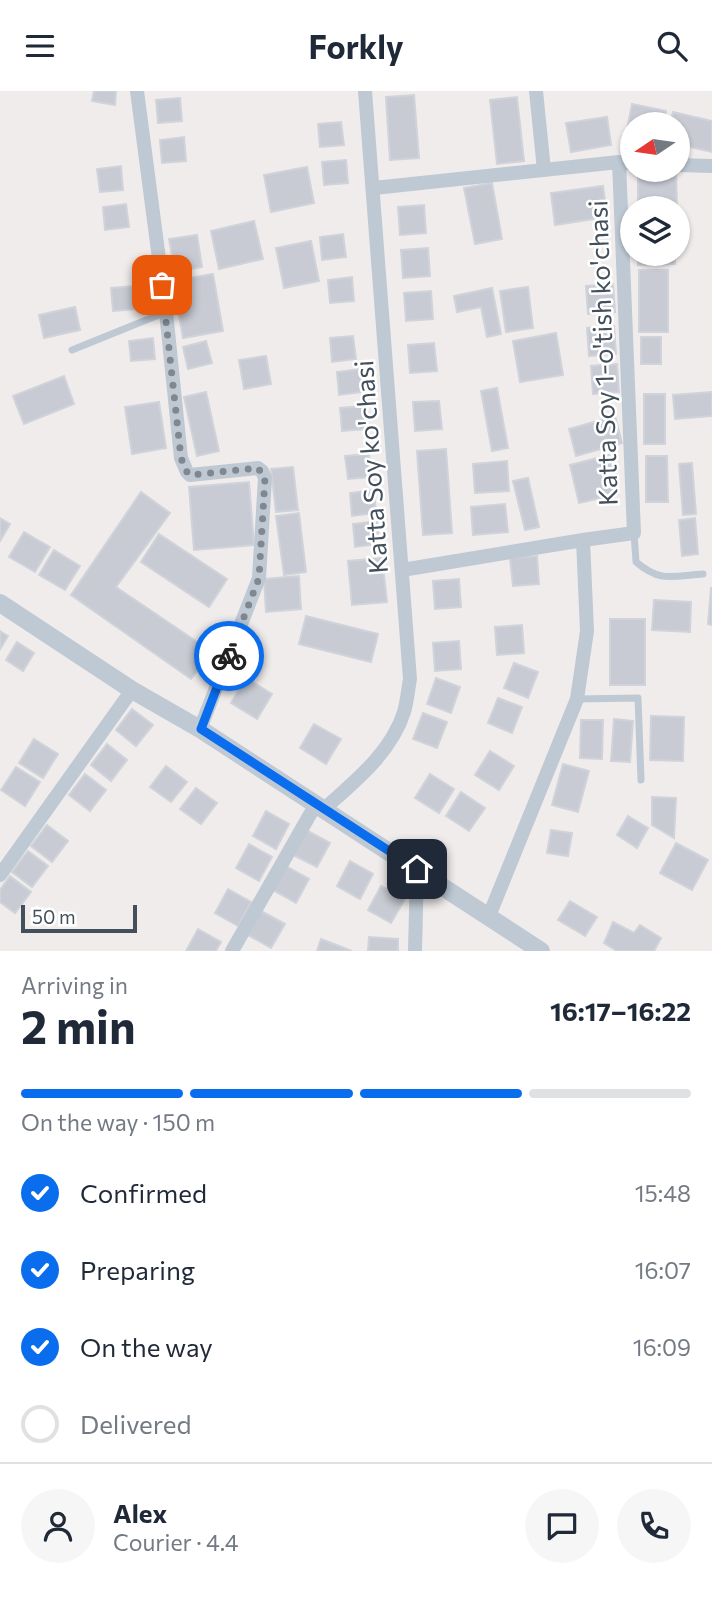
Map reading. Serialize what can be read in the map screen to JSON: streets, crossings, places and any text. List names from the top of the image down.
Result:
{
  "streets": {
    "street": ["Katta Soy 1-o'tish ko'chasi", "Katta Soy ko'chasi"]
  },
  "crossings": [
    ["Katta Soy 1-o'tish ko'chasi", "Katta Soy ko'chasi"]
  ],
  "scale_bar": "50 m",
  "north": "left",
  "page": {
    "header": "Forkly",
    "scale": "50 m",
    "heading": ["2 min", "Arriving in", "16:17–16:22"],
    "panel": ["Alex", "Courier · 4.4"],
    "bar": "On the way · 150 m",
    "list": [
      ["Confirmed", "15:48"],
      ["Preparing", "16:07"],
      ["On the way", "16:09"],
      "Delivered"
    ]
  }
}
